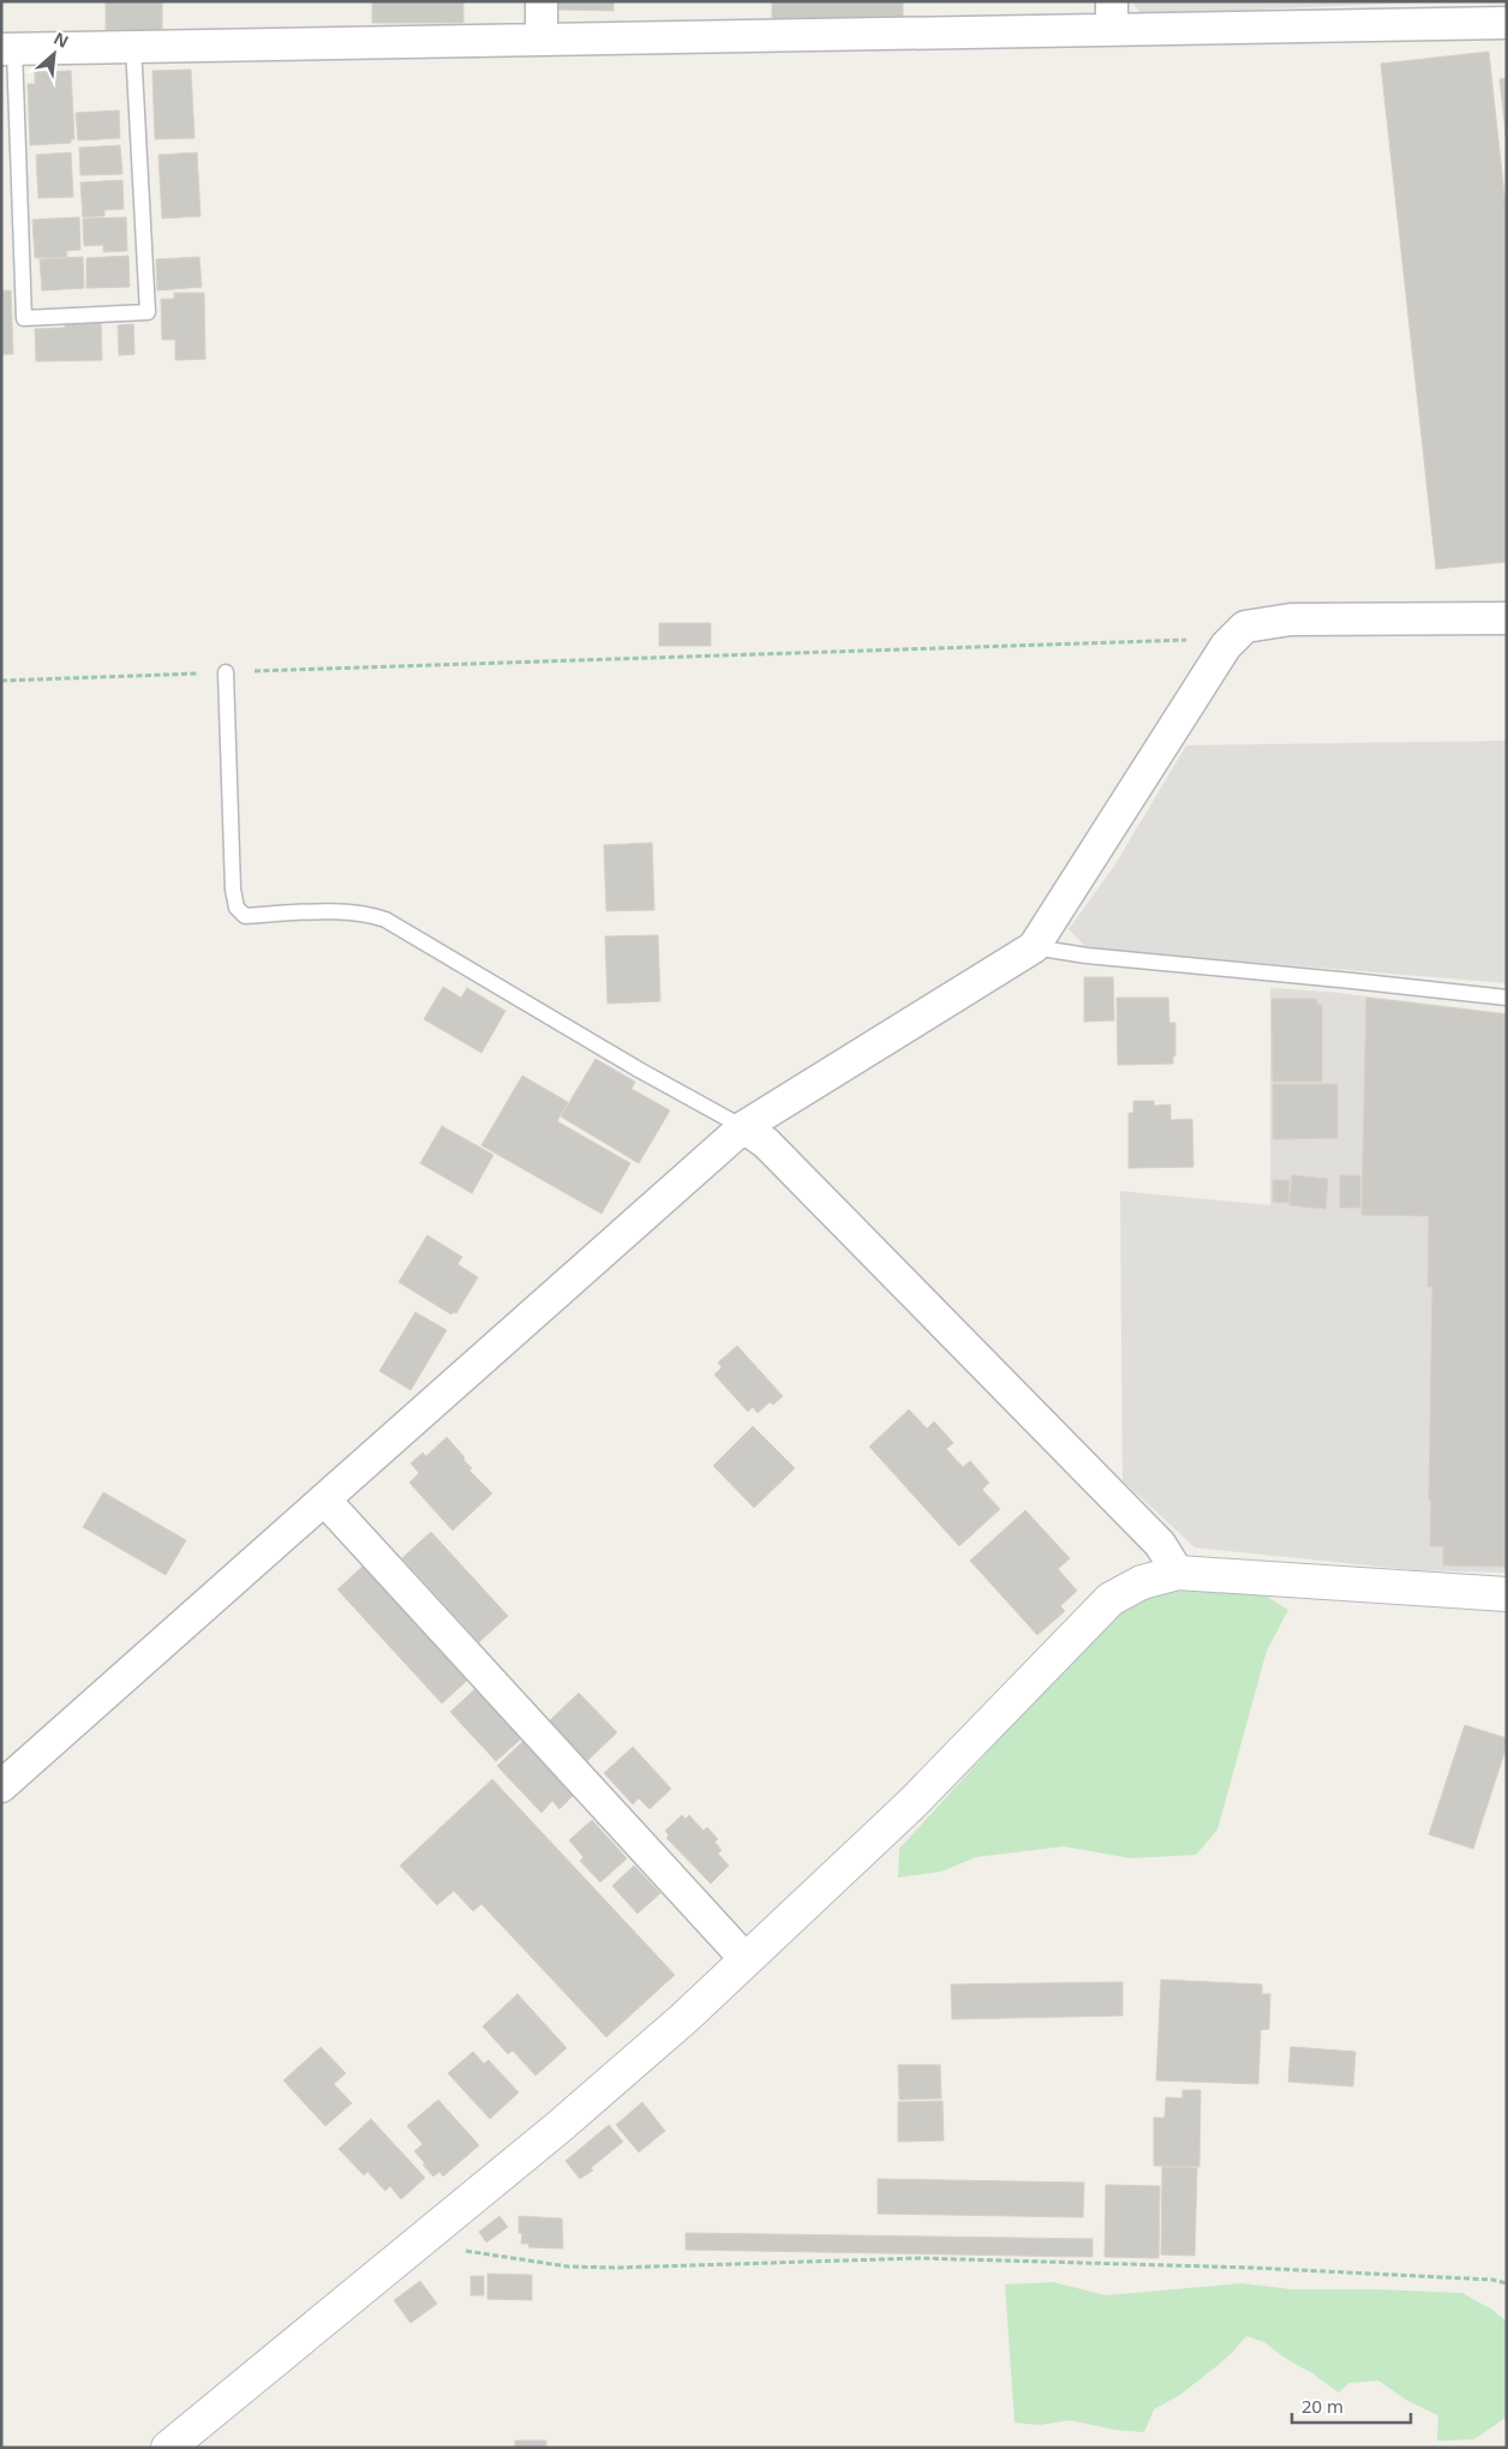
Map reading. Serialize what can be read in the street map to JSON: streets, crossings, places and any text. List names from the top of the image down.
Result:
{
  "scale_bar": "20 m",
  "north": "top right"
}
